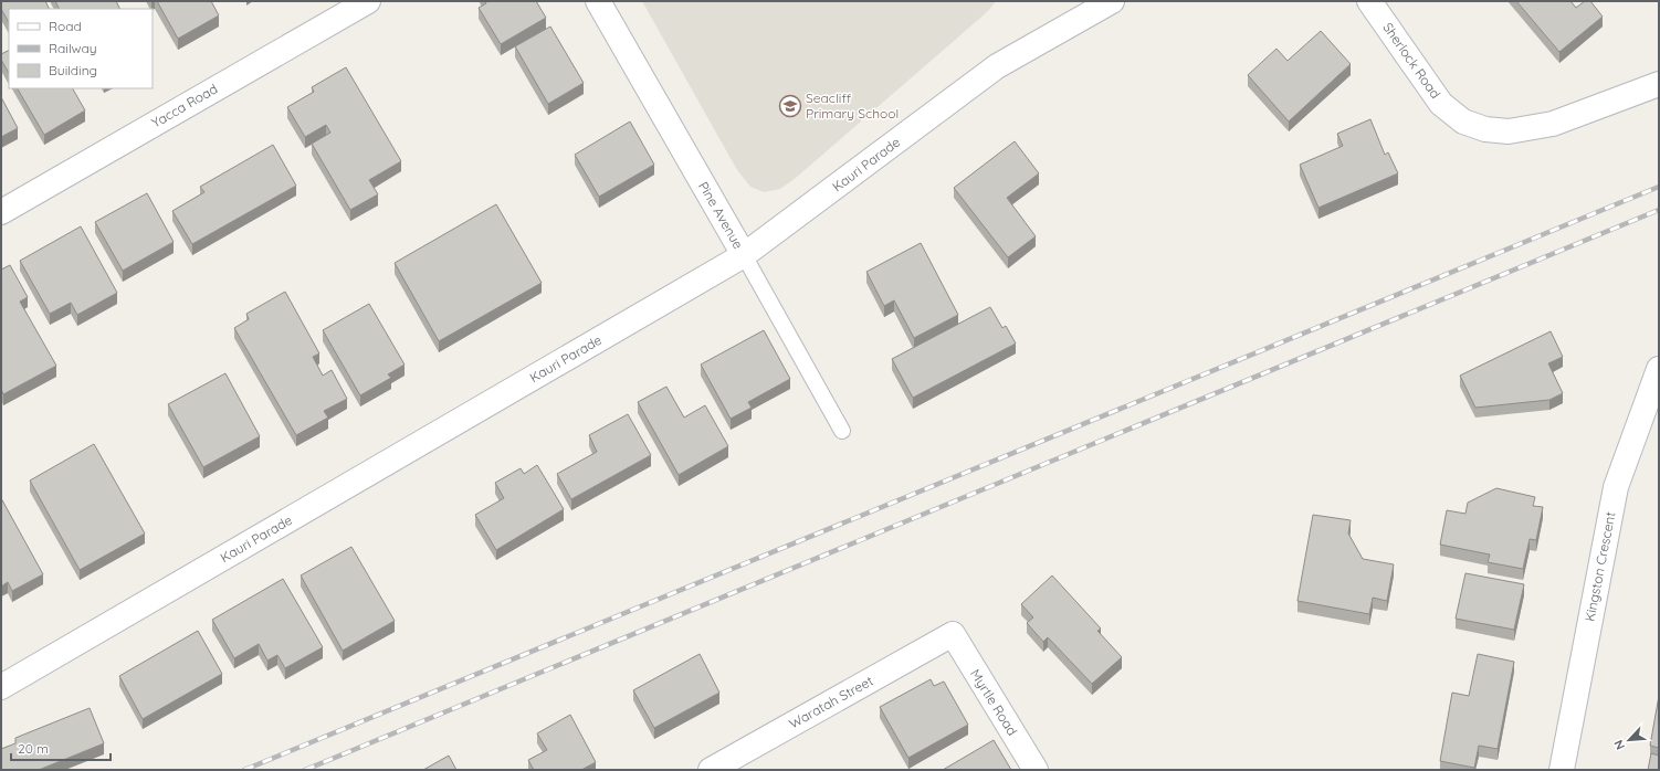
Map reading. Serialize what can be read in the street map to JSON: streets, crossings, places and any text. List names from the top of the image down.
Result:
{
  "streets": {
    "street": [
      "Sherlock Road",
      "Yacca Road",
      "Kauri Parade",
      "Pine Avenue",
      "Kingston Crescent",
      "Waratah Street",
      "Myrtle Road"
    ]
  },
  "crossings": [
    ["Kauri Parade", "Pine Avenue"],
    ["Waratah Street", "Myrtle Road"]
  ],
  "places": {
    "school or university": ["Seacliff Primary School"]
  },
  "legend": ["Road", "Railway", "Building"],
  "scale_bar": "20 m",
  "north": "bottom left"
}
